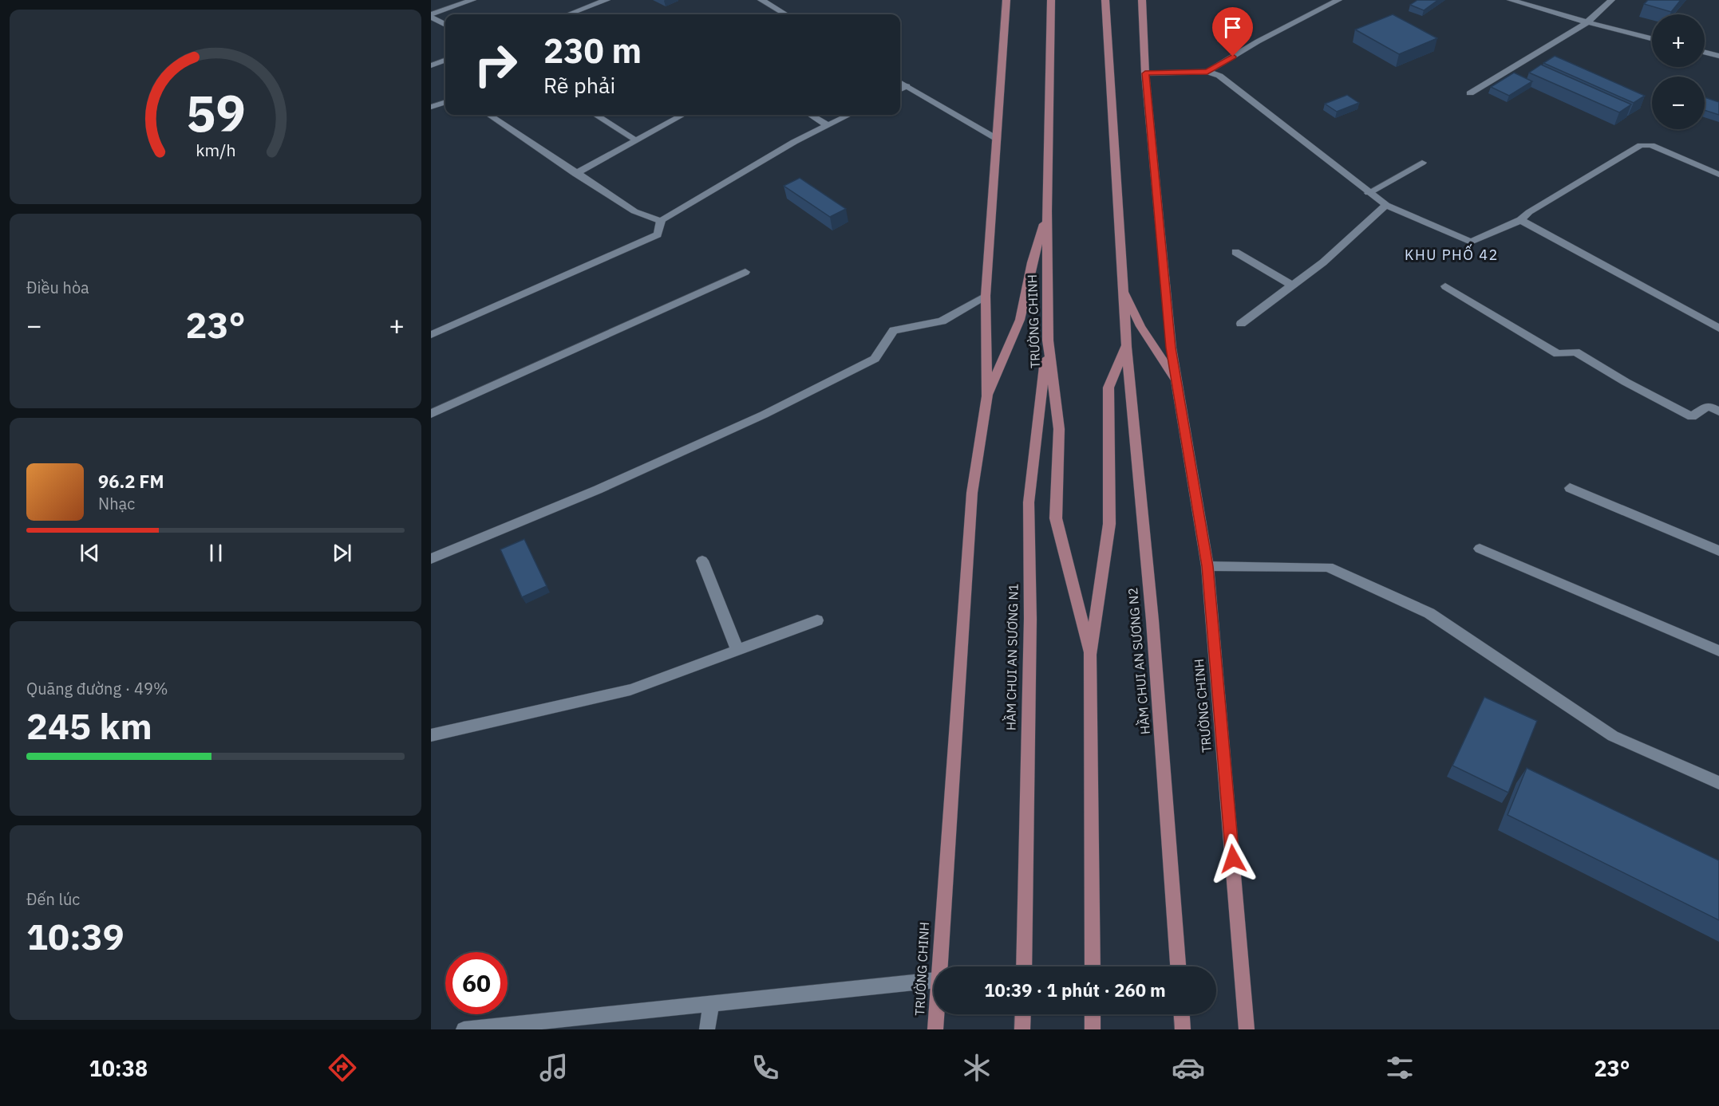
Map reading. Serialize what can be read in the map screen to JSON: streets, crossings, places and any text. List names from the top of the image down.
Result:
{
  "streets": {
    "main road": ["TRƯỜNG CHINH", "HẦM CHUI AN SƯƠNG N1", "HẦM CHUI AN SƯƠNG N2"]
  },
  "crossings": [
    ["TRƯỜNG CHINH", "HẦM CHUI AN SƯƠNG N1"],
    ["TRƯỜNG CHINH", "HẦM CHUI AN SƯƠNG N2"]
  ],
  "districts": ["KHU PHỐ 42"],
  "page": {
    "map_buttons": ["+", "−"],
    "turn": ["230 m", "Rẽ phải"],
    "tile": [
      "Điều hòa",
      ["Quãng đường · 49%", "245 km"],
      ["Đến lúc", "10:39"]
    ],
    "heat": ["−", "23°", "+"],
    "song": ["96.2 FM", "Nhạc"],
    "limit": "60",
    "trip": "10:39 · 1 phút · 260 m",
    "tabs": ["10:38", "23°"],
    "gauge": ["59", "km/h"]
  }
}
